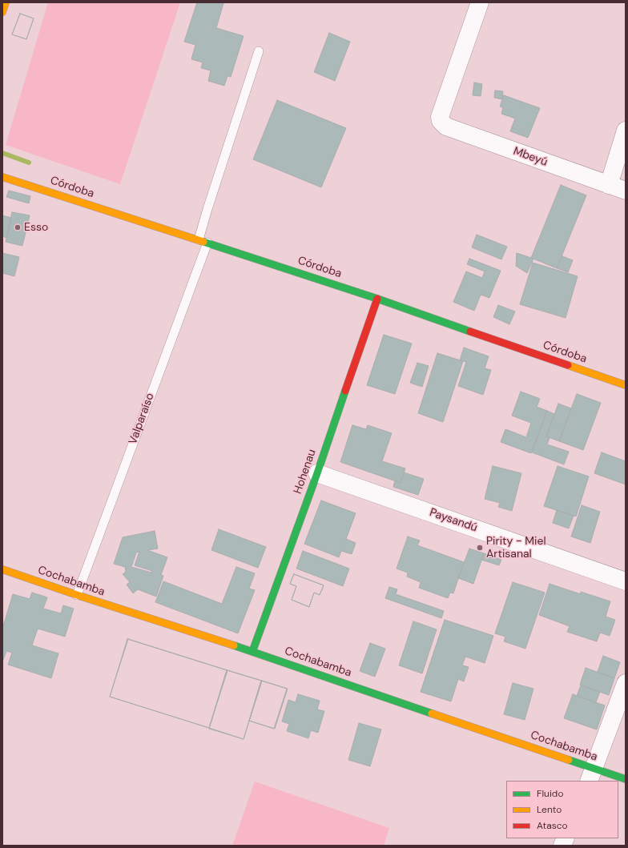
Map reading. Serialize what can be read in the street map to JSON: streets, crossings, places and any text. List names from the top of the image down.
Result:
{
  "streets": {
    "street": [
      "Mbeyú",
      "Córdoba",
      "Hohenau",
      "Paysandú",
      "Cochabamba"
    ],
    "lane": ["Valparaíso"]
  },
  "crossings": [
    ["Córdoba", "Valparaíso"],
    ["Córdoba", "Hohenau"],
    ["Valparaíso", "Cochabamba"],
    ["Hohenau", "Paysandú"],
    ["Hohenau", "Cochabamba"]
  ],
  "places": ["Esso", "Pirity - Miel Artisanal"],
  "legend": ["Fluido", "Lento", "Atasco"]
}
